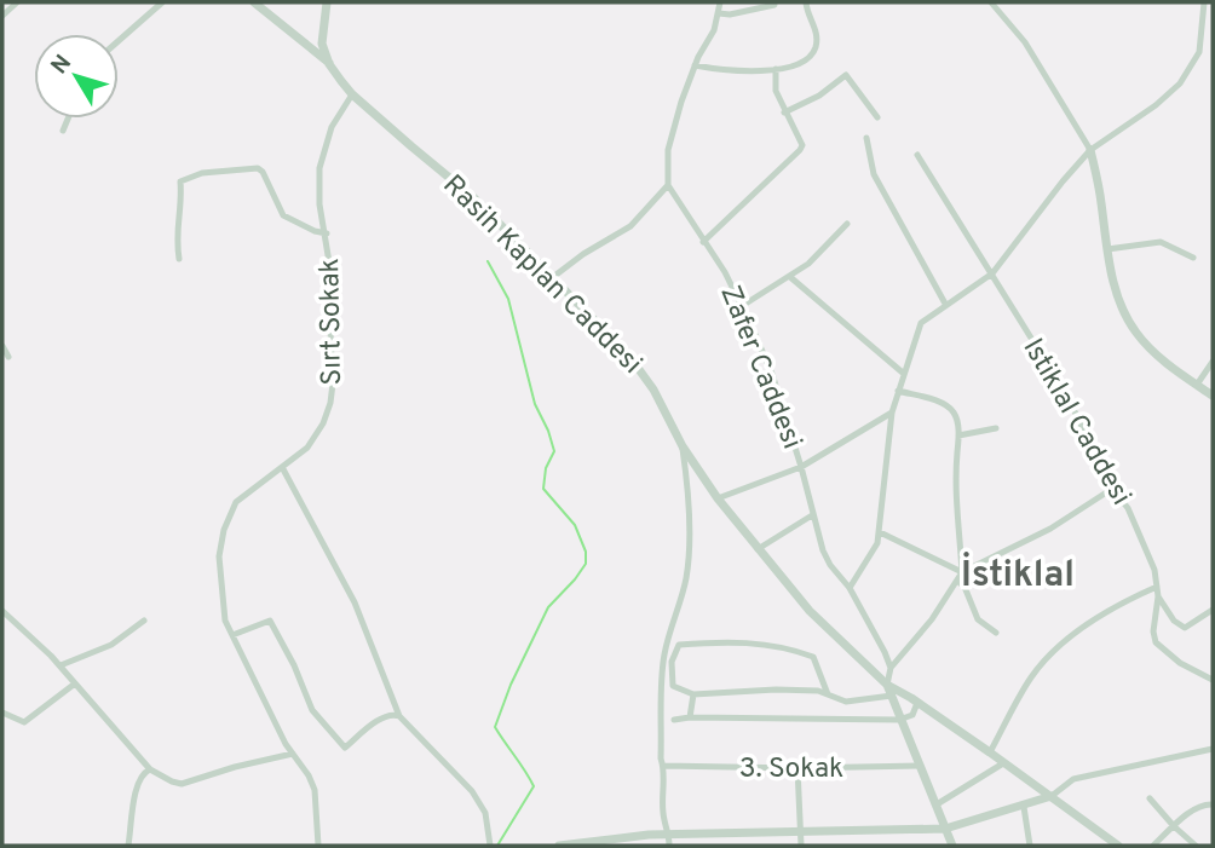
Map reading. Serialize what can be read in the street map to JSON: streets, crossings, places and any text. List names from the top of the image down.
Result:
{
  "streets": {
    "street": [
      "Rasih Kaplan Caddesi",
      "Sırt Sokak",
      "Zafer Caddesi",
      "Istiklal Caddesi",
      "3. Sokak"
    ]
  },
  "crossings": [
    ["Rasih Kaplan Caddesi", "Sırt Sokak"]
  ],
  "districts": ["İstiklal"],
  "north": "top left"
}
